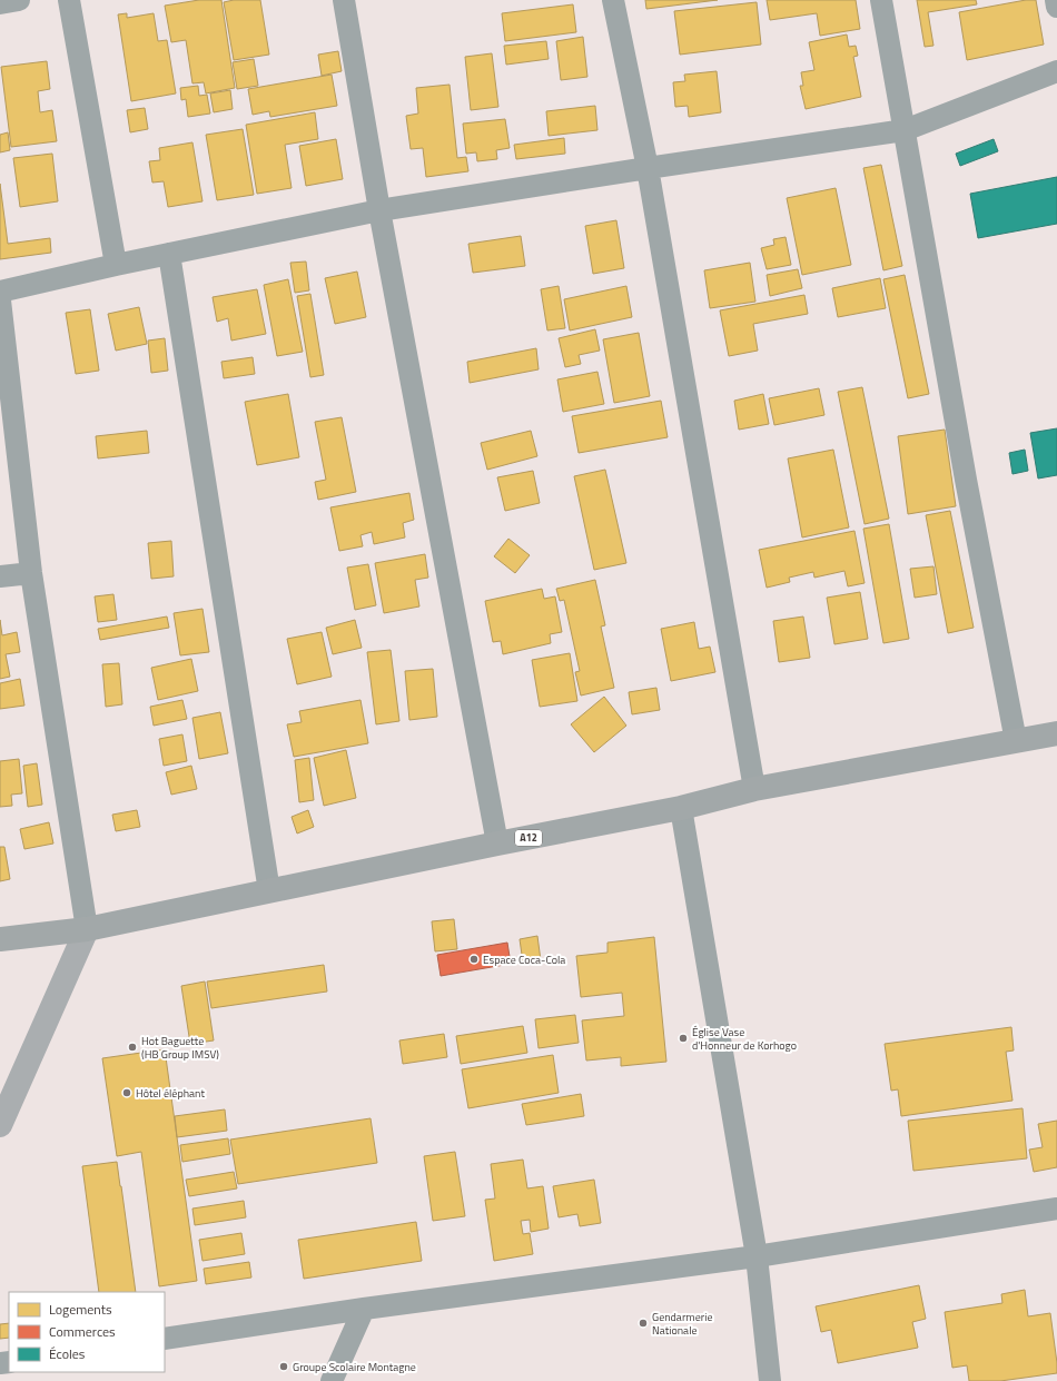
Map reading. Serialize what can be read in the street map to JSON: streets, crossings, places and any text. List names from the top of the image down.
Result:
{
  "streets": {
    "main road": ["A12"]
  },
  "places": [
    "Espace Coca-Cola",
    "Église Vase d'Honneur de Korhogo",
    "Hot Baguette (HB Group IMSV)",
    "Hôtel éléphant",
    "Gendarmerie Nationale",
    "Groupe Scolaire Montagne"
  ],
  "legend": ["Logements", "Commerces", "Écoles"]
}
